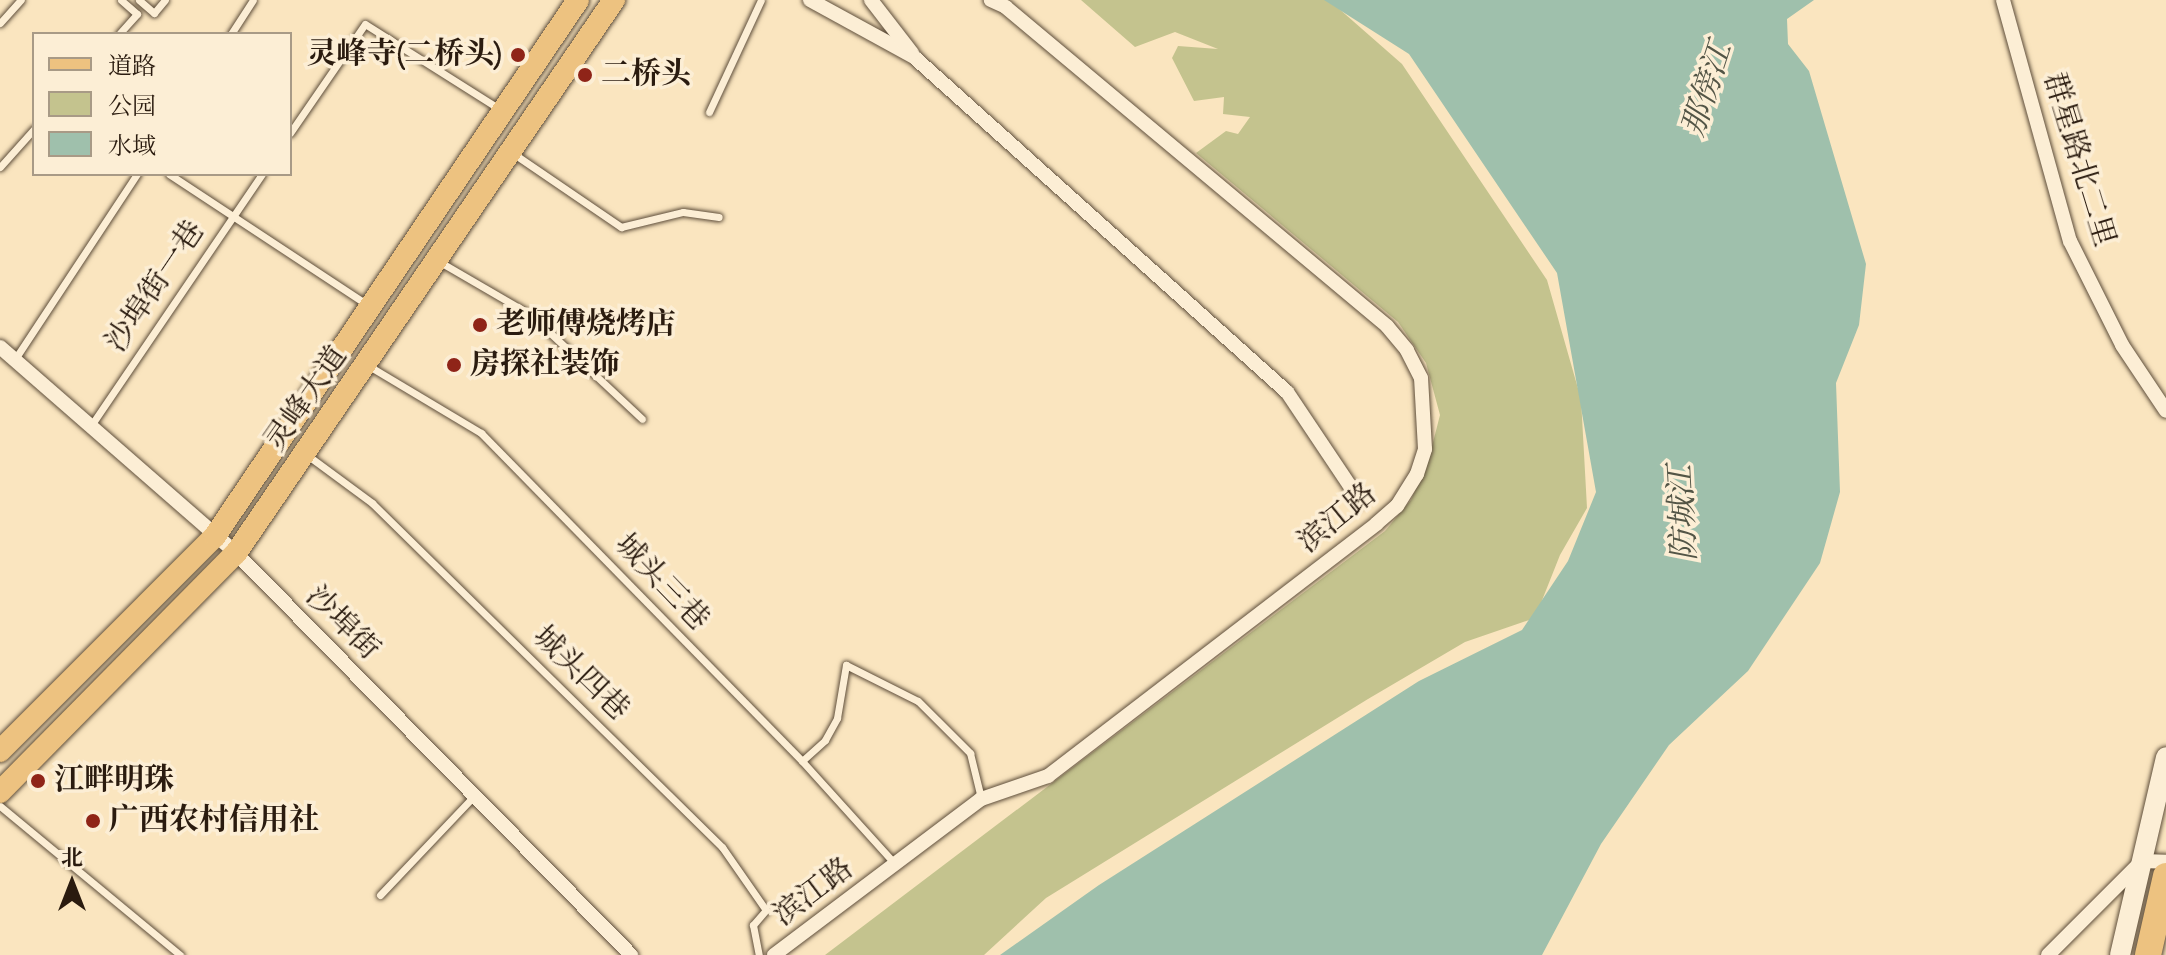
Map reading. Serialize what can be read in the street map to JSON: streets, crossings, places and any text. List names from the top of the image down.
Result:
{
  "streets": {
    "main road": ["灵峰大道"],
    "street": ["群星路北二里", "滨江路", "沙埠街"],
    "lane": ["沙埠街一巷", "城头三巷", "城头四巷"]
  },
  "crossings": [
    ["沙埠街一巷", "沙埠街"],
    ["灵峰大道", "城头三巷"],
    ["灵峰大道", "沙埠街"],
    ["灵峰大道", "城头四巷"],
    ["滨江路", "城头三巷"]
  ],
  "water": ["那傍江", "防城江"],
  "places": [
    "灵峰寺(二桥头)",
    "二桥头",
    "老师傅烧烤店",
    "房探社装饰",
    "江畔明珠",
    "广西农村信用社"
  ],
  "legend": ["道路", "公园", "水域"],
  "north": "top"
}
